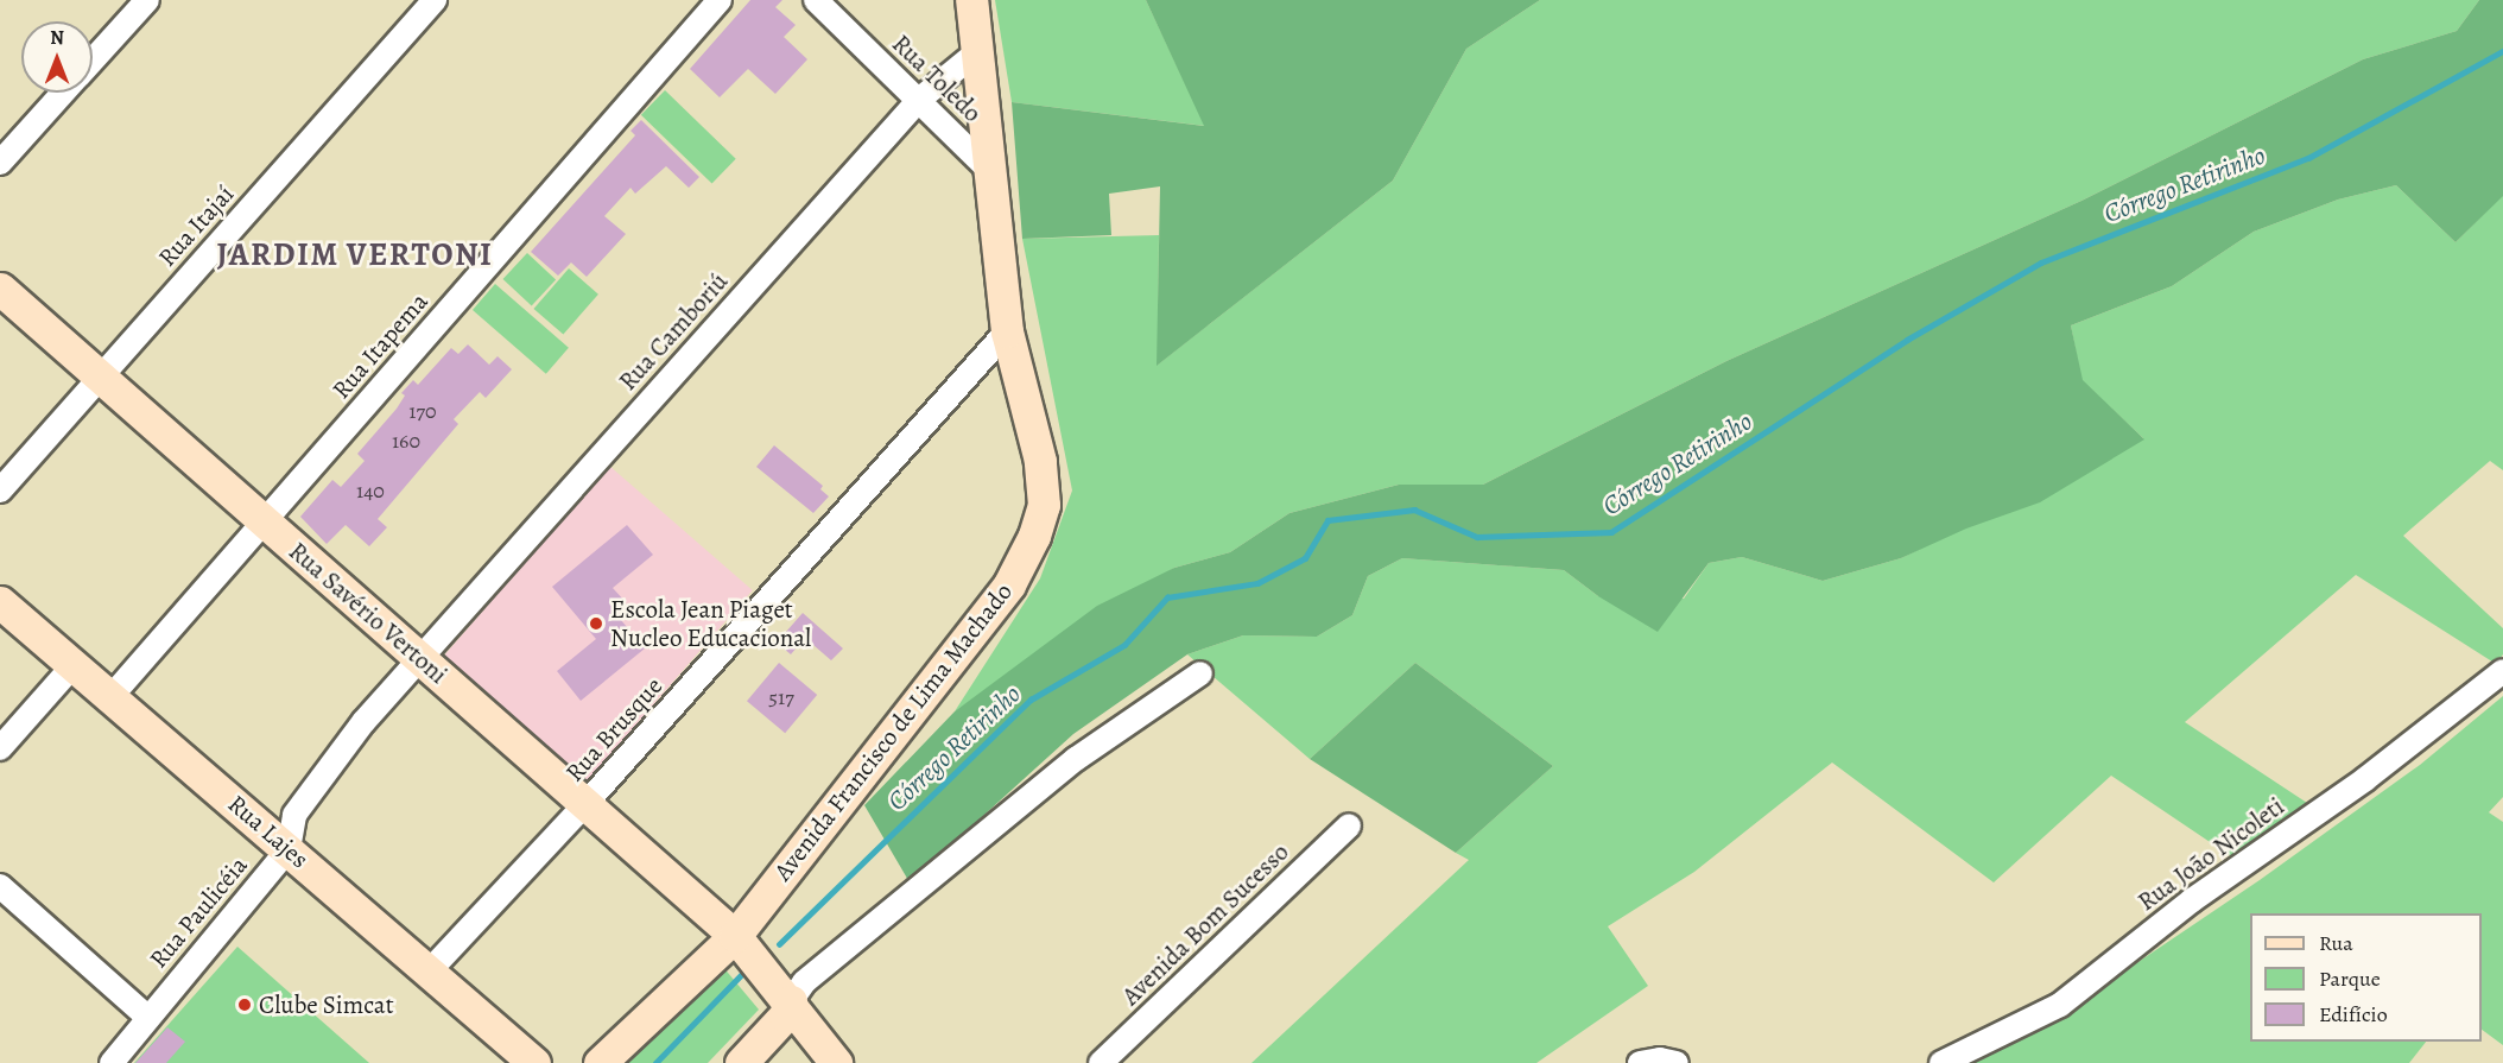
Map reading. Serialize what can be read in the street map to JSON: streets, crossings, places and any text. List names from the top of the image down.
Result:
{
  "streets": {
    "street": [
      "Rua Toledo",
      "Rua Itajaí",
      "Rua Camboriú",
      "Rua Itapema",
      "Rua Savério Vertoni",
      "Rua Brusque",
      "Avenida Francisco de Lima Machado",
      "Rua Lajes",
      "Rua João Nicoleti",
      "Rua Paulicéia",
      "Avenida Bom Sucesso"
    ]
  },
  "crossings": [
    ["Rua Toledo", "Rua Camboriú"],
    ["Rua Toledo", "Avenida Francisco de Lima Machado"],
    ["Rua Itajaí", "Rua Savério Vertoni"],
    ["Rua Camboriú", "Rua Savério Vertoni"],
    ["Rua Camboriú", "Avenida Francisco de Lima Machado"],
    ["Rua Camboriú", "Rua Paulicéia"],
    ["Rua Itapema", "Rua Savério Vertoni"],
    ["Rua Itapema", "Rua Lajes"],
    ["Rua Savério Vertoni", "Rua Brusque"],
    ["Rua Savério Vertoni", "Avenida Francisco de Lima Machado"],
    ["Rua Savério Vertoni", "Rua Paulicéia"],
    ["Rua Brusque", "Avenida Francisco de Lima Machado"],
    ["Rua Brusque", "Rua Lajes"],
    ["Rua Lajes", "Rua Paulicéia"]
  ],
  "districts": ["JARDIM VERTONI"],
  "water": ["Córrego Retirinho"],
  "places": ["Escola Jean Piaget Nucleo Educacional", "Clube Simcat"],
  "house_numbers": [
    "170",
    "160",
    "140",
    "517"
  ],
  "legend": ["Rua", "Parque", "Edifício"],
  "north": "top"
}
